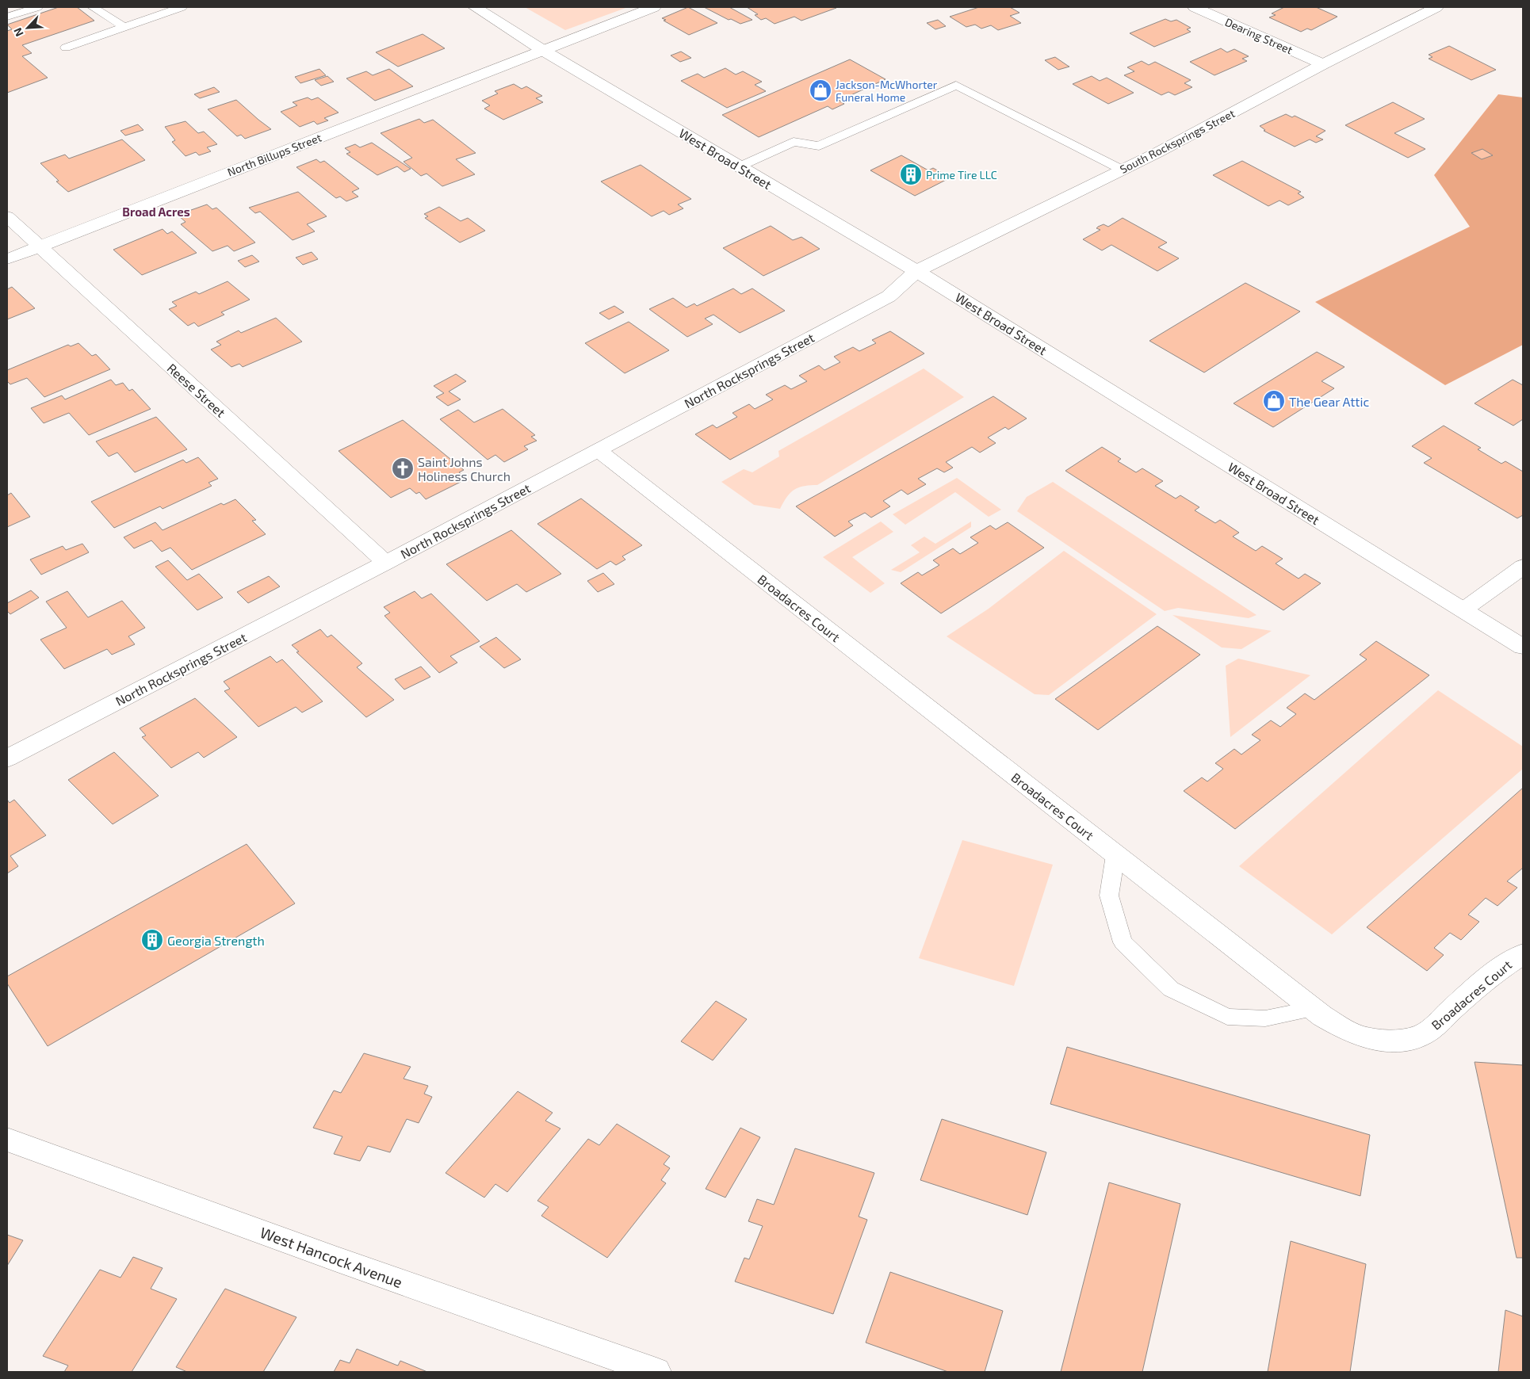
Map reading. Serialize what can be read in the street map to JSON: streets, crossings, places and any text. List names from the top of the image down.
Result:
{
  "streets": {
    "street": [
      "Dearing Street",
      "South Rocksprings Street",
      "North Billups Street",
      "West Broad Street",
      "North Rocksprings Street",
      "Reese Street",
      "Broadacres Court",
      "West Hancock Avenue"
    ]
  },
  "crossings": [
    ["Dearing Street", "South Rocksprings Street"],
    ["South Rocksprings Street", "West Broad Street"],
    ["South Rocksprings Street", "North Rocksprings Street"],
    ["North Billups Street", "West Broad Street"],
    ["North Billups Street", "Reese Street"],
    ["West Broad Street", "North Rocksprings Street"],
    ["North Rocksprings Street", "Reese Street"],
    ["North Rocksprings Street", "Broadacres Court"]
  ],
  "districts": ["Broad Acres"],
  "places": {
    "shop": ["Jackson-McWhorter Funeral Home", "The Gear Attic"],
    "building": ["Prime Tire LLC", "Georgia Strength"],
    "church": ["Saint Johns Holiness Church"]
  },
  "north": "bottom left"
}
